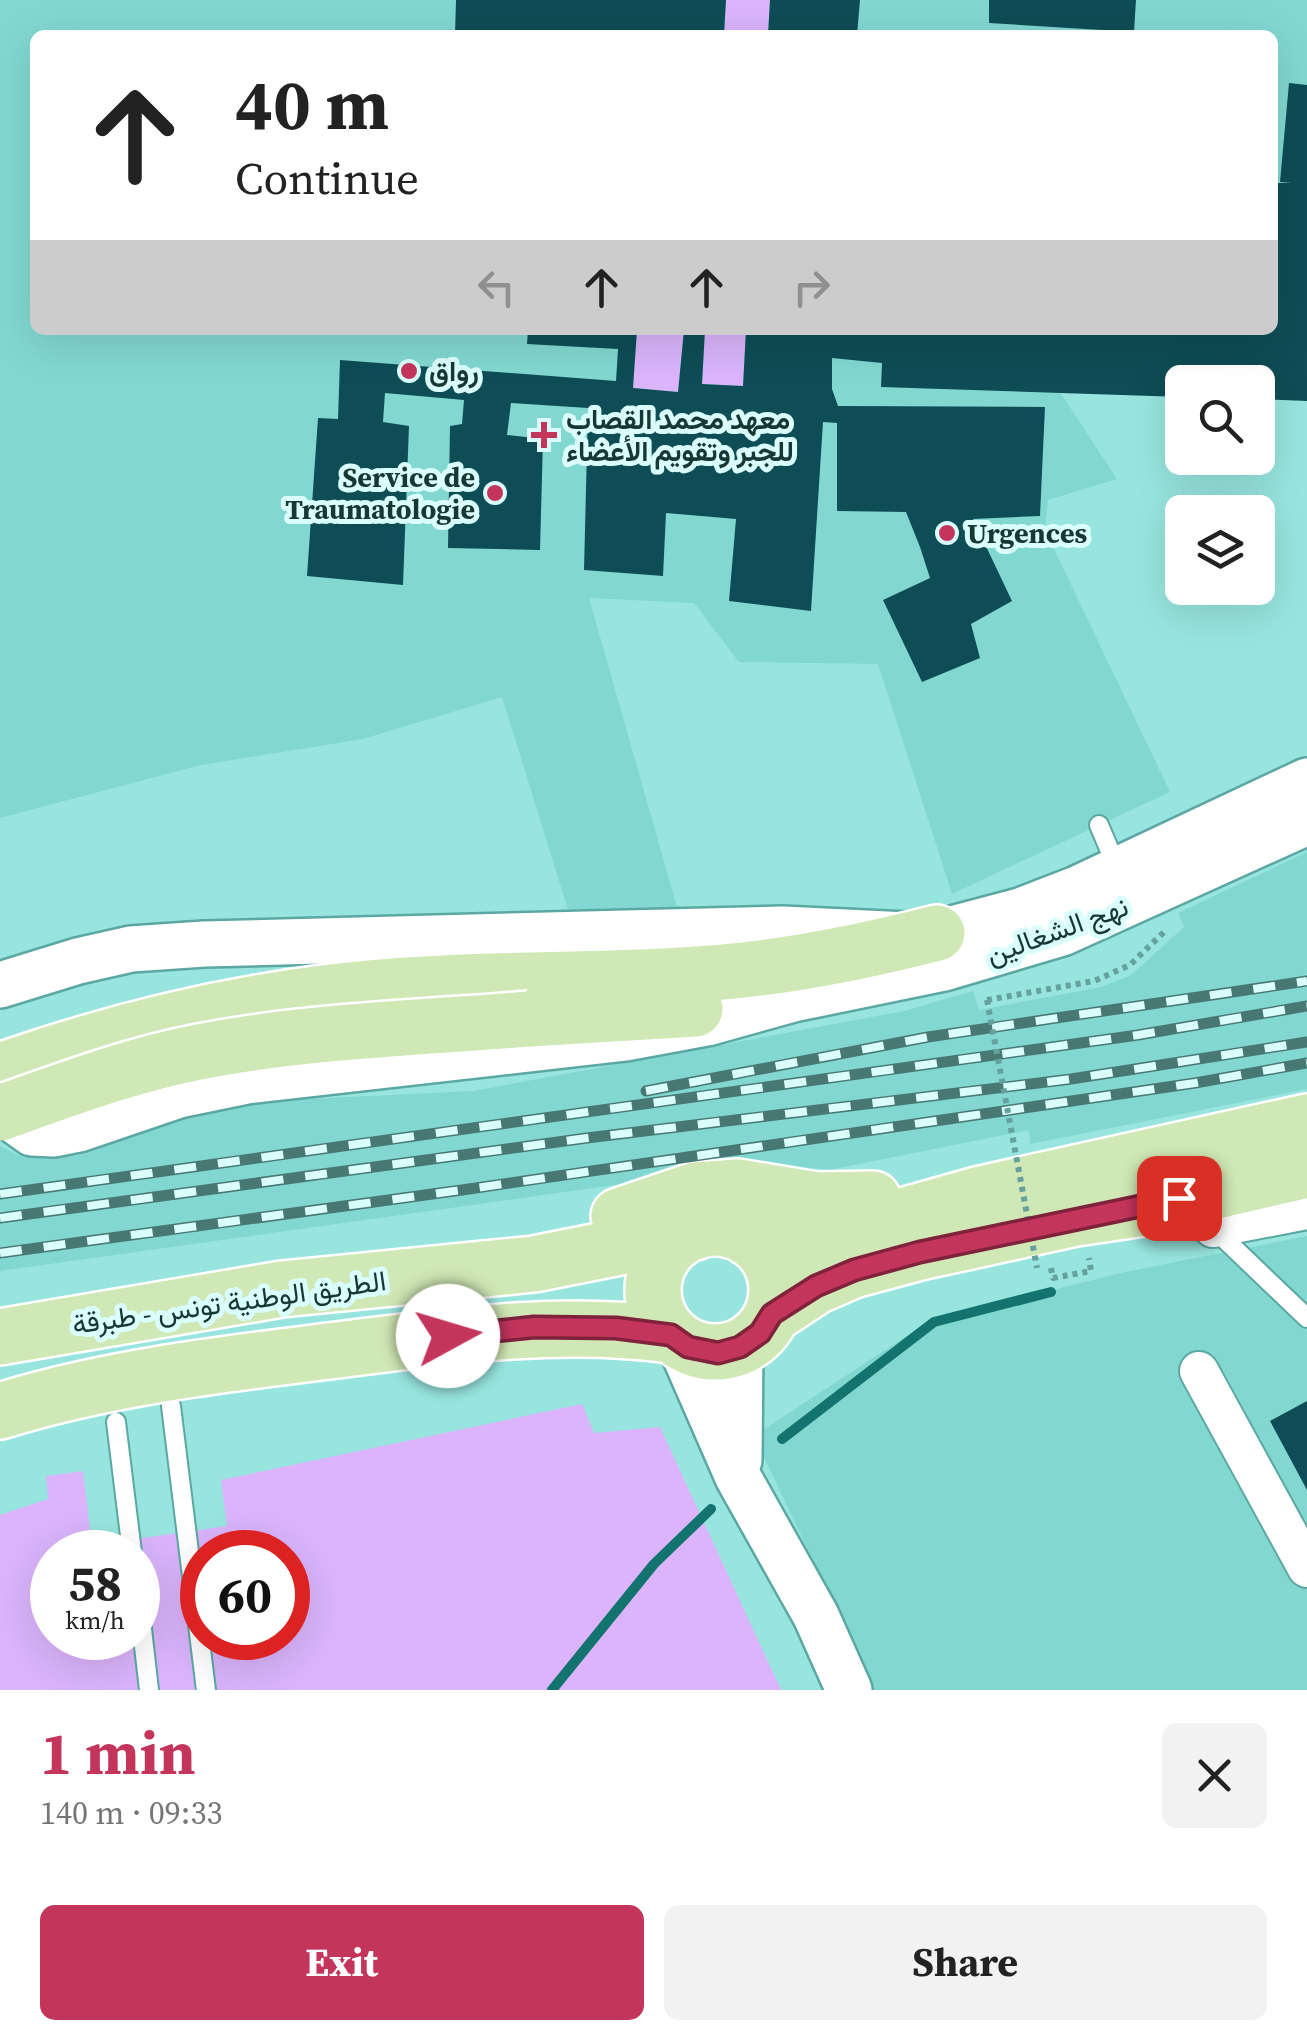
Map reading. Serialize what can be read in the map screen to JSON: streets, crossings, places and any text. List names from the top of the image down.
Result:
{
  "streets": {
    "main road": ["الطريق الوطنية تونس - طبرقة"],
    "street": ["نهج الشغالين"]
  },
  "places": {
    "other": ["رواق", "Service de Traumatologie", "Urgences"],
    "health": ["معهد محمد القصاب للجبر وتقويم الأعضاء"]
  },
  "page": {
    "turn": ["40 m", "Continue"],
    "speed": "58 km/h",
    "limit": "60",
    "heading": ["1 min", "140 m · 09:33"],
    "buttons": ["Exit", "Share"]
  }
}
